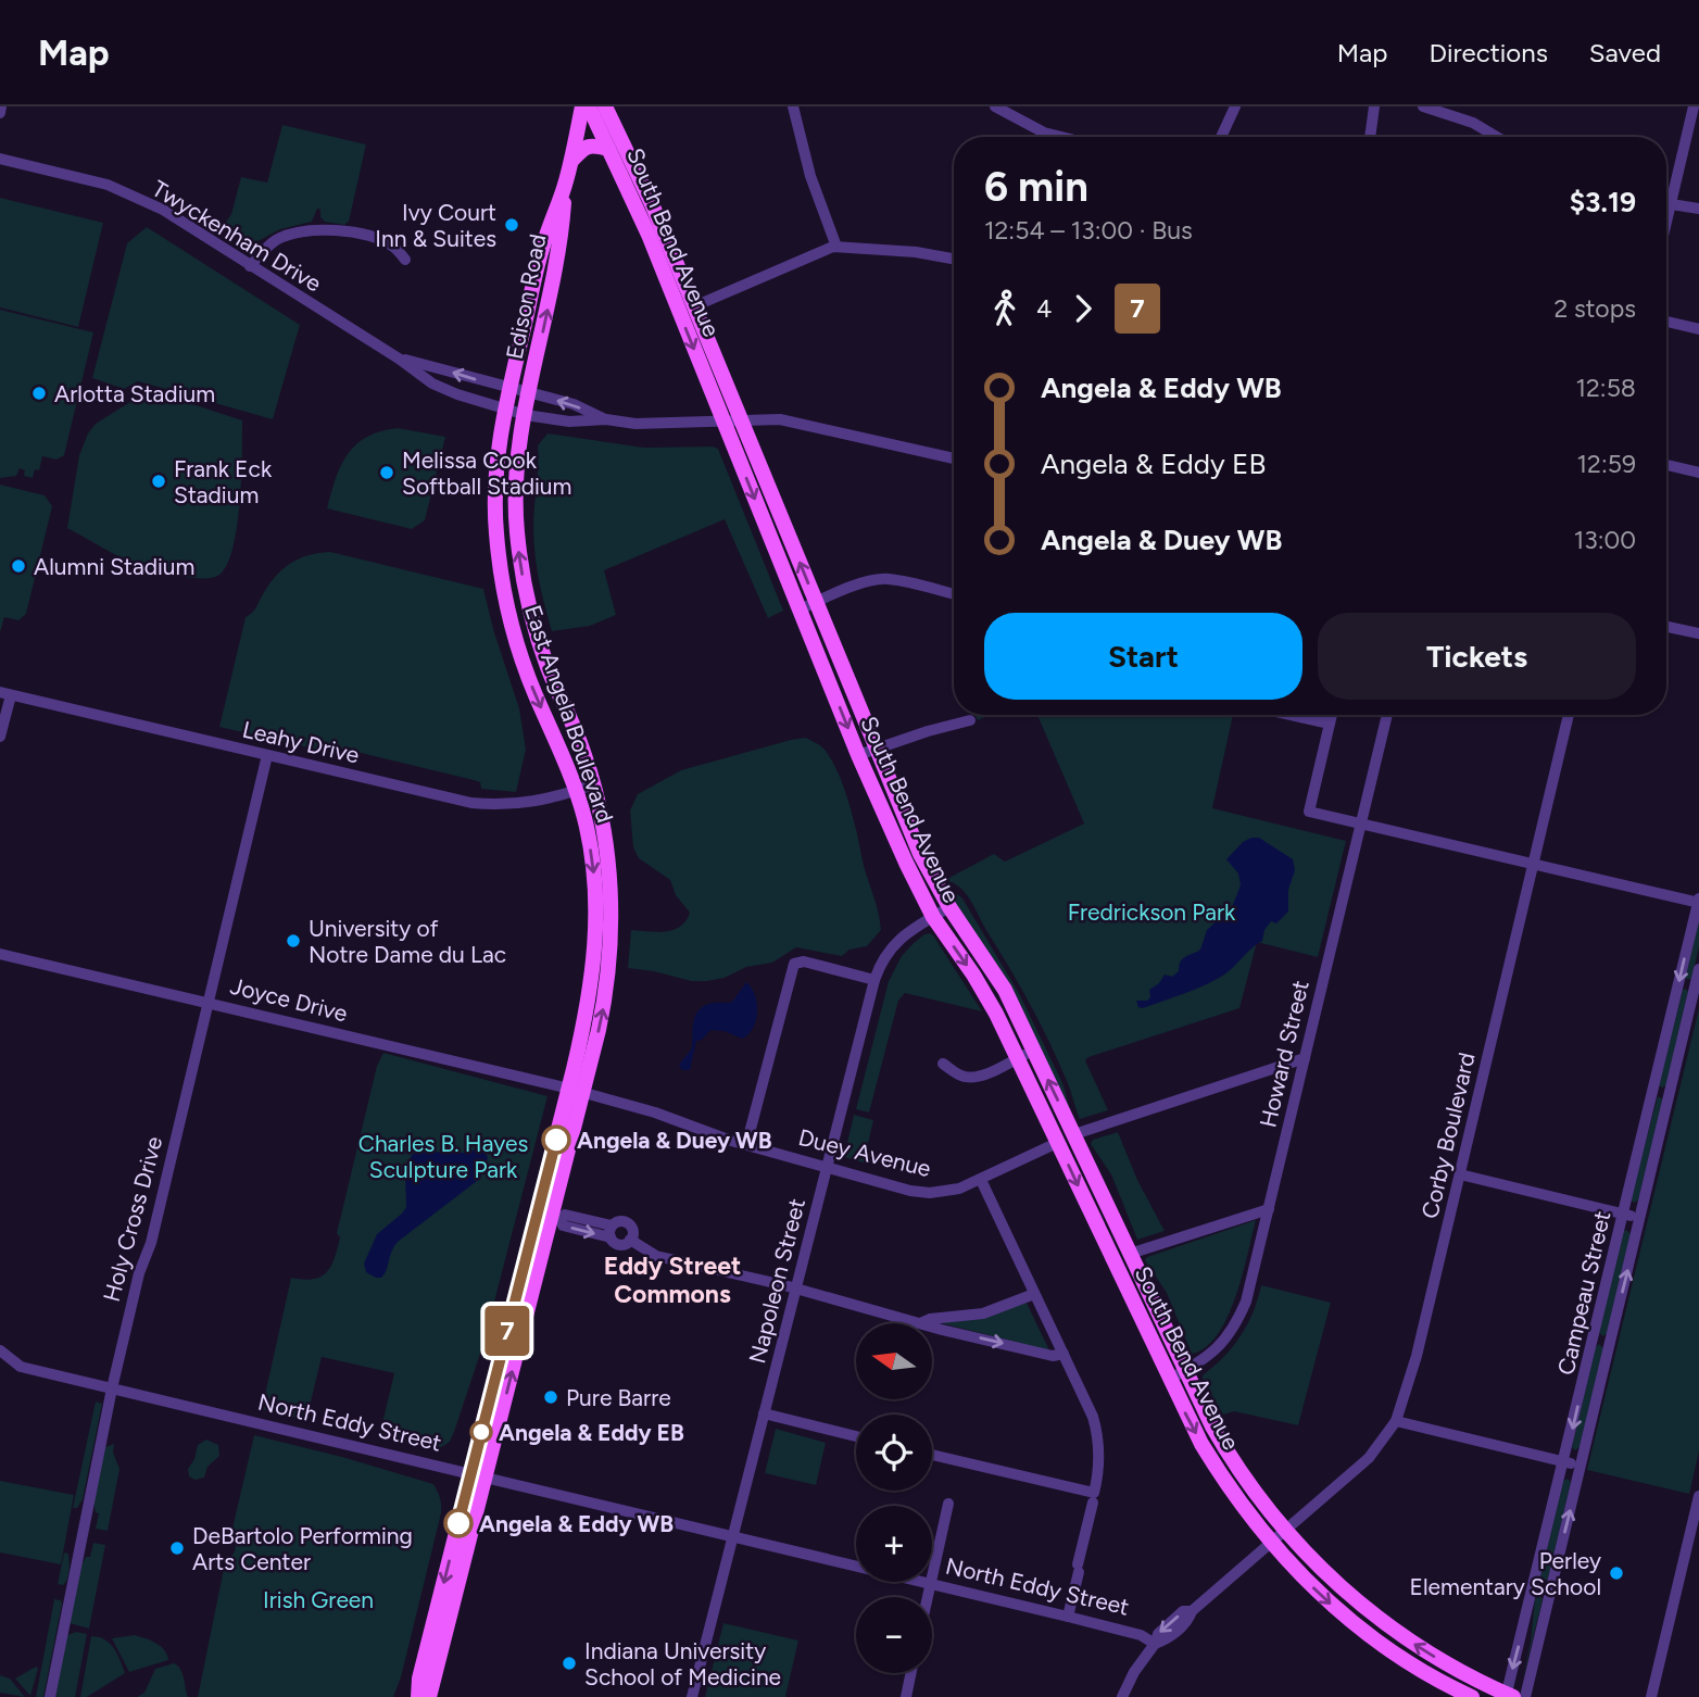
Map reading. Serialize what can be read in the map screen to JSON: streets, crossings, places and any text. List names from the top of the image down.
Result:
{
  "streets": {
    "main road": ["South Bend Avenue", "Edison Road", "East Angela Boulevard"],
    "street": [
      "Twyckenham Drive",
      "Leahy Drive",
      "Joyce Drive",
      "Howard Street",
      "Corby Boulevard",
      "Duey Avenue",
      "Holy Cross Drive",
      "Napoleon Street",
      "Campeau Street",
      "North Eddy Street"
    ]
  },
  "crossings": [
    ["Twyckenham Drive", "South Bend Avenue"],
    ["Twyckenham Drive", "Edison Road"],
    ["Twyckenham Drive", "East Angela Boulevard"],
    ["South Bend Avenue", "Edison Road"],
    ["South Bend Avenue", "Howard Street"],
    ["South Bend Avenue", "Corby Boulevard"],
    ["South Bend Avenue", "Duey Avenue"],
    ["South Bend Avenue", "Napoleon Street"],
    ["Edison Road", "East Angela Boulevard"],
    ["East Angela Boulevard", "Leahy Drive"],
    ["East Angela Boulevard", "Joyce Drive"],
    ["East Angela Boulevard", "Duey Avenue"],
    ["East Angela Boulevard", "North Eddy Street"],
    ["Leahy Drive", "Holy Cross Drive"],
    ["Joyce Drive", "Duey Avenue"],
    ["Joyce Drive", "Holy Cross Drive"],
    ["Duey Avenue", "Napoleon Street"],
    ["Holy Cross Drive", "North Eddy Street"],
    ["Napoleon Street", "North Eddy Street"]
  ],
  "districts": ["Eddy Street Commons"],
  "parks": ["Fredrickson Park", "Charles B. Hayes Sculpture Park", "Irish Green"],
  "places": [
    "Ivy Court Inn & Suites",
    "Arlotta Stadium",
    "Melissa Cook Softball Stadium",
    "Frank Eck Stadium",
    "Alumni Stadium",
    "University of Notre Dame du Lac",
    "Angela & Duey WB",
    "Pure Barre",
    "Angela & Eddy EB",
    "Angela & Eddy WB",
    "DeBartolo Performing Arts Center",
    "Perley Elementary School",
    "Indiana University School of Medicine"
  ],
  "lines": ["bus line 7"],
  "north": "left",
  "page": {
    "header": "Map",
    "nav": ["Map", "Directions", "Saved"],
    "on_map": "7",
    "heading": ["6 min", "12:54 – 13:00 · Bus", "$3.19"],
    "legs": ["4", "7", "2 stops"],
    "list": [
      {
        "name": "Angela & Eddy WB",
        "value": "12:58"
      },
      {
        "name": "Angela & Eddy EB",
        "value": "12:59"
      },
      {
        "name": "Angela & Duey WB",
        "value": "13:00"
      }
    ],
    "buttons": ["Start", "Tickets"],
    "map_buttons": ["+", "−"]
  }
}
